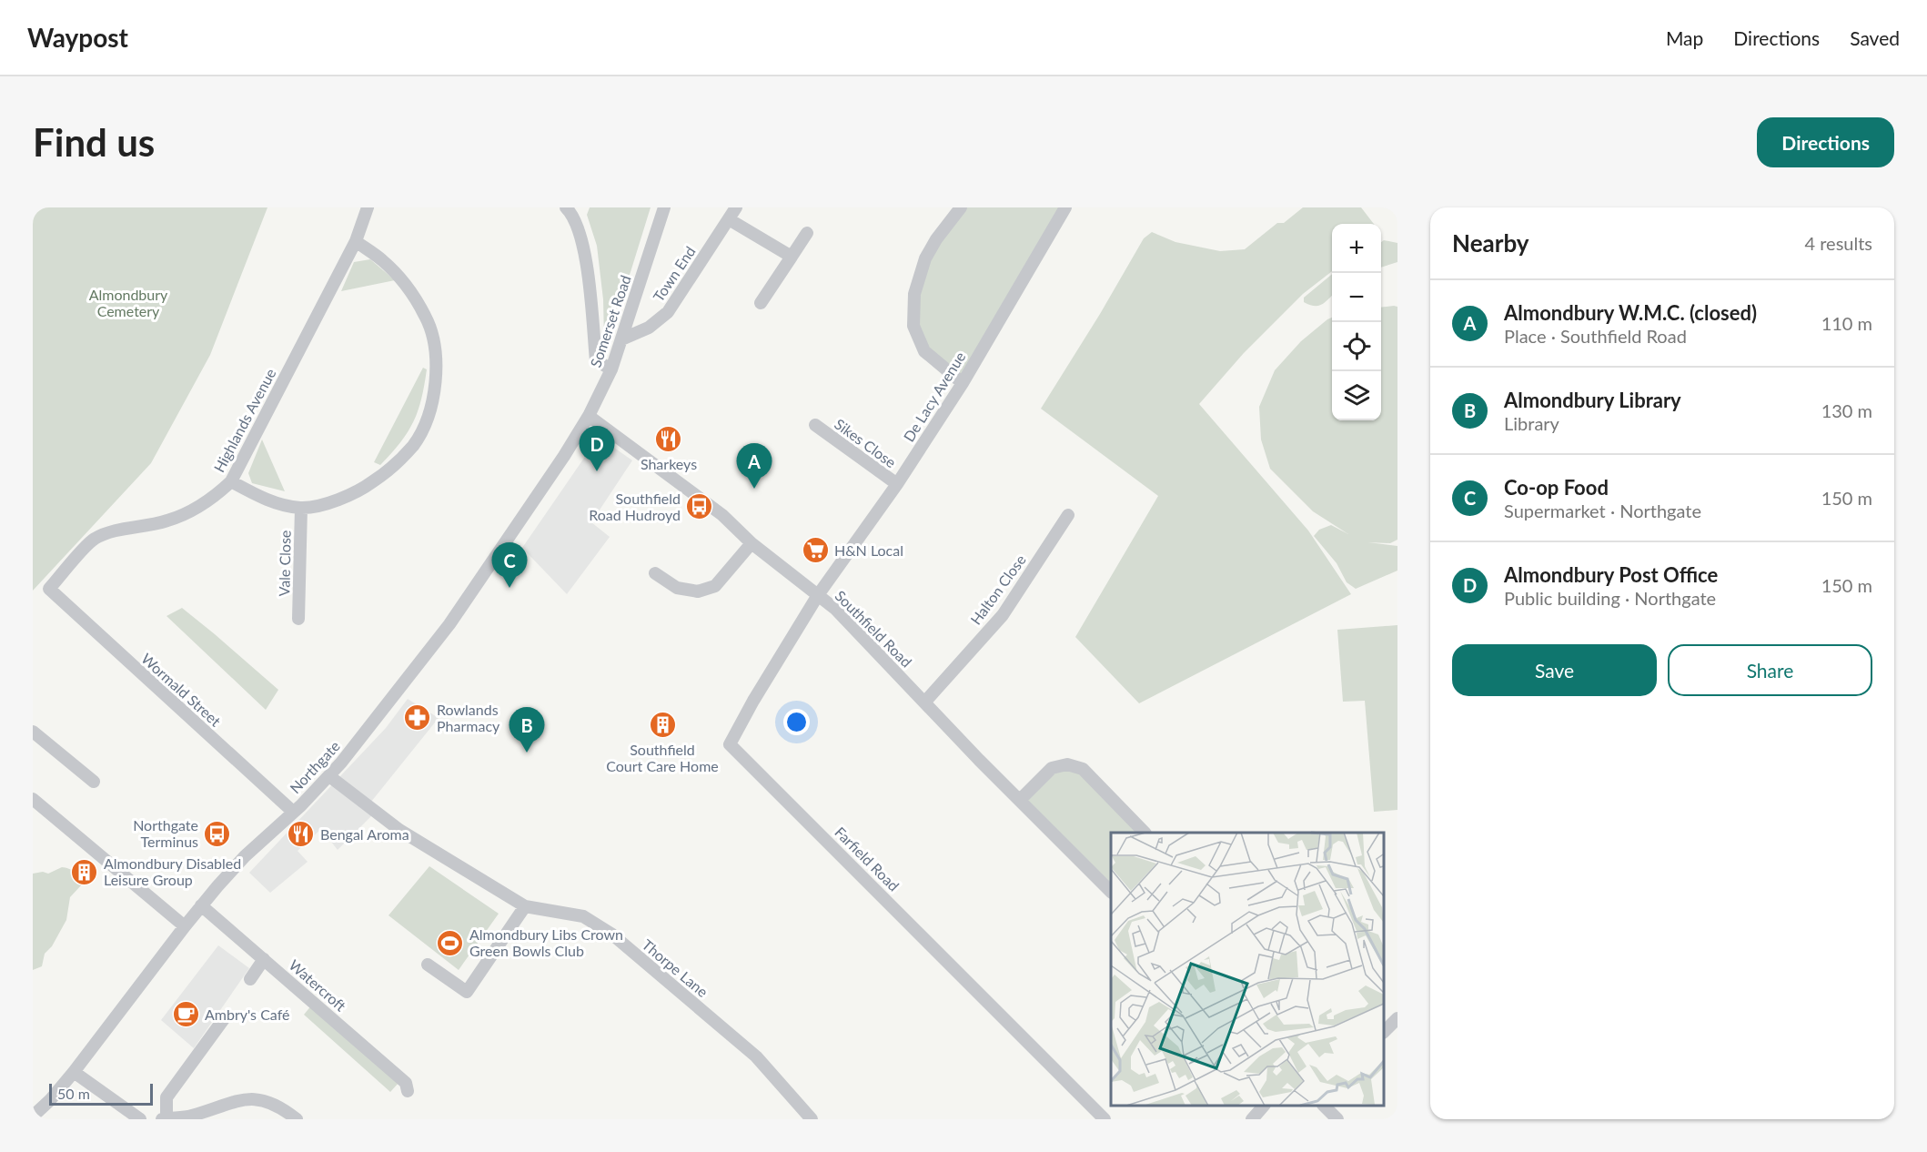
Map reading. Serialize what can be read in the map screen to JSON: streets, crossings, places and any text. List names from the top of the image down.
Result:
{
  "streets": {
    "street": [
      "Town End",
      "Somerset Road",
      "De Lacy Avenue",
      "Highlands Avenue",
      "Sikes Close",
      "Vale Close",
      "Halton Close",
      "Southfield Road",
      "Wormald Street",
      "Northgate",
      "Farfield Road",
      "Thorpe Lane",
      "Watercroft"
    ]
  },
  "crossings": [
    ["Town End", "Somerset Road"],
    ["Somerset Road", "Southfield Road"],
    ["Somerset Road", "Northgate"],
    ["De Lacy Avenue", "Sikes Close"],
    ["De Lacy Avenue", "Southfield Road"],
    ["De Lacy Avenue", "Farfield Road"],
    ["Highlands Avenue", "Wormald Street"],
    ["Halton Close", "Southfield Road"],
    ["Southfield Road", "Northgate"],
    ["Southfield Road", "Farfield Road"],
    ["Wormald Street", "Northgate"],
    ["Northgate", "Thorpe Lane"],
    ["Northgate", "Watercroft"]
  ],
  "parks": ["Almondbury Cemetery"],
  "places": {
    "restaurant": ["Sharkeys", "Bengal Aroma"],
    "bus stop": ["Southfield Road Hudroyd", "Northgate Terminus"],
    "supermarket": ["H&N Local"],
    "pharmacy": ["Rowlands Pharmacy"],
    "building": ["Southfield Court Care Home", "Almondbury Disabled Leisure Group"],
    "sports": ["Almondbury Libs Crown Green Bowls Club"],
    "cafe": ["Ambry's Café"]
  },
  "scale_bar": "50 m",
  "page": {
    "header": "Waypost",
    "nav": ["Map", "Directions", "Saved"],
    "buttons": [
      "Directions",
      ["Save", "Share"]
    ],
    "title": "Find us",
    "heading": ["Nearby", "4 results"],
    "map_buttons": ["+", "−"],
    "list": [
      {
        "mark": "A",
        "name": "Almondbury W.M.C. (closed)",
        "note": "Place · Southfield Road",
        "value": "110 m"
      },
      {
        "mark": "B",
        "name": "Almondbury Library",
        "note": "Library",
        "value": "130 m"
      },
      {
        "mark": "C",
        "name": "Co-op Food",
        "note": "Supermarket · Northgate",
        "value": "150 m"
      },
      {
        "mark": "D",
        "name": "Almondbury Post Office",
        "note": "Public building · Northgate",
        "value": "150 m"
      }
    ],
    "pins": [
      "D",
      "A",
      "C",
      "B"
    ],
    "scale": "50 m"
  }
}
